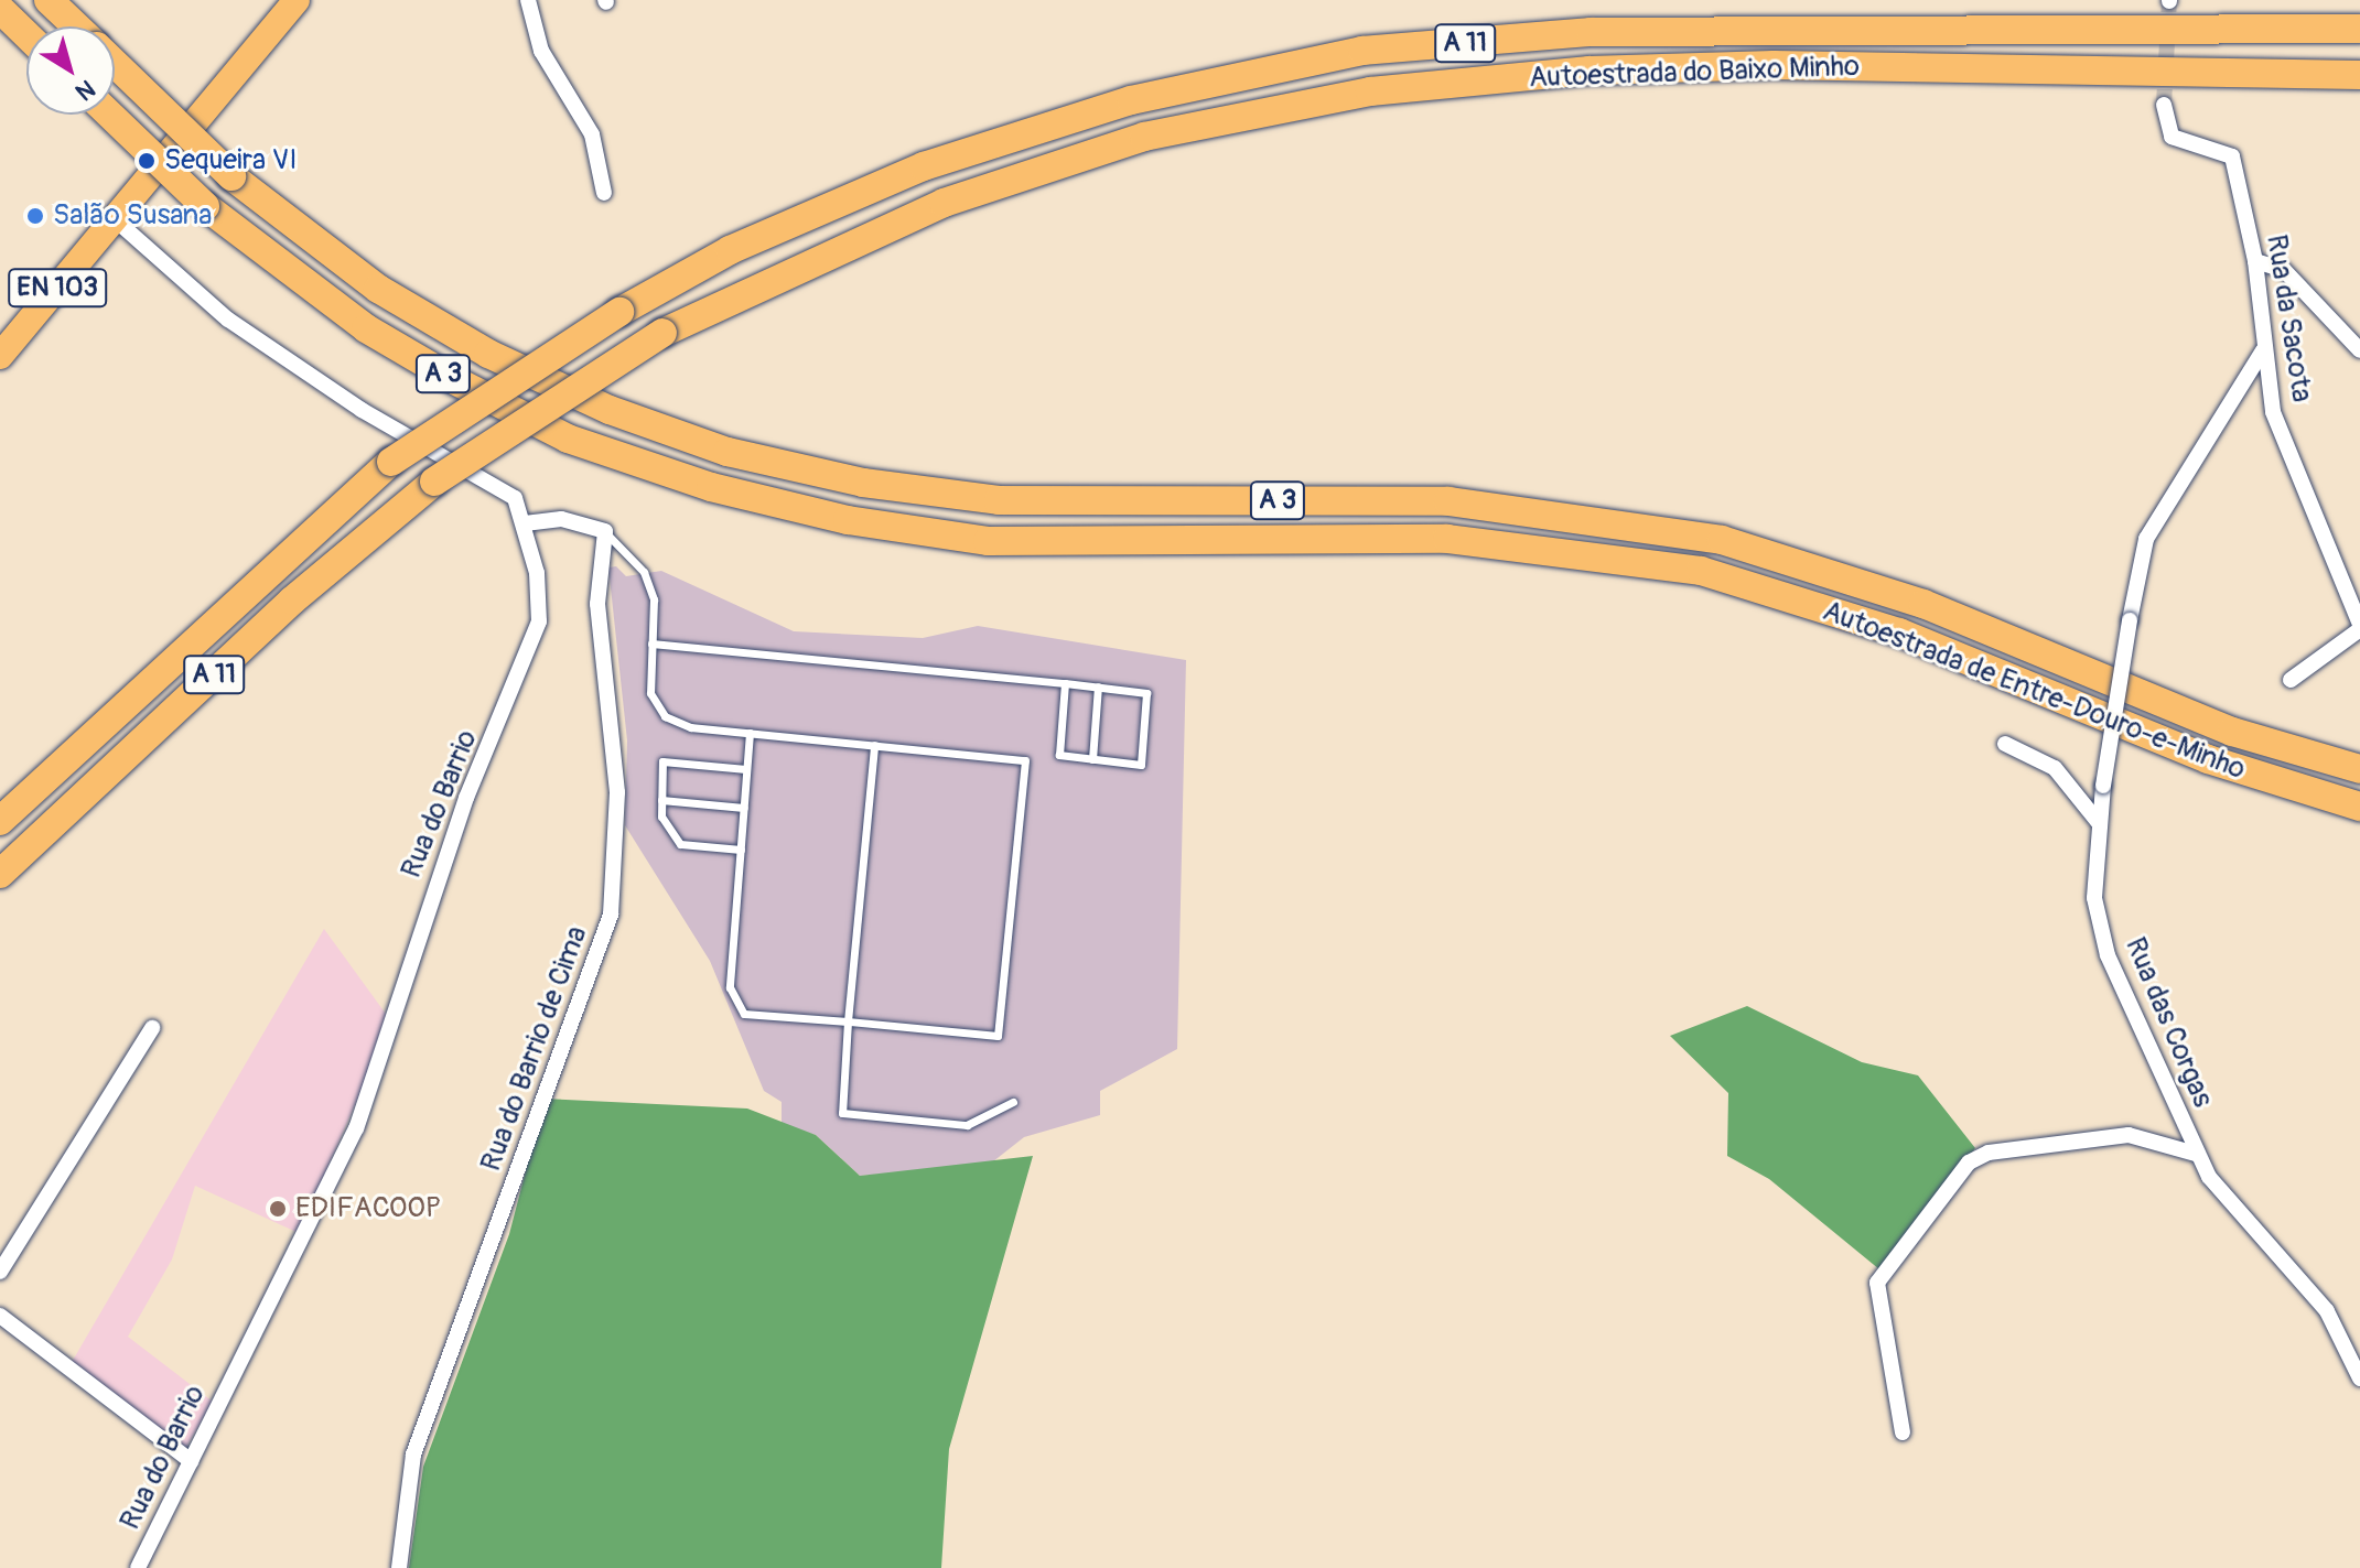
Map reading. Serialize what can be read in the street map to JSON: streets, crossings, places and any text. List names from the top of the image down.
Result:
{
  "streets": {
    "highway": [
      "A 11",
      "Autoestrada do Baixo Minho",
      "A 3",
      "Autoestrada de Entre-Douro-e-Minho"
    ],
    "main road": ["EN 103"],
    "street": [
      "Rua da Sacota",
      "Rua do Barrio",
      "Rua das Corgas",
      "Rua do Barrio de Cima"
    ]
  },
  "crossings": [
    ["EN 103", "Rua do Barrio"],
    ["Rua da Sacota", "Rua das Corgas"]
  ],
  "places": ["Sequeira VI", "Salão Susana", "EDIFACOOP"],
  "north": "bottom right"
}
